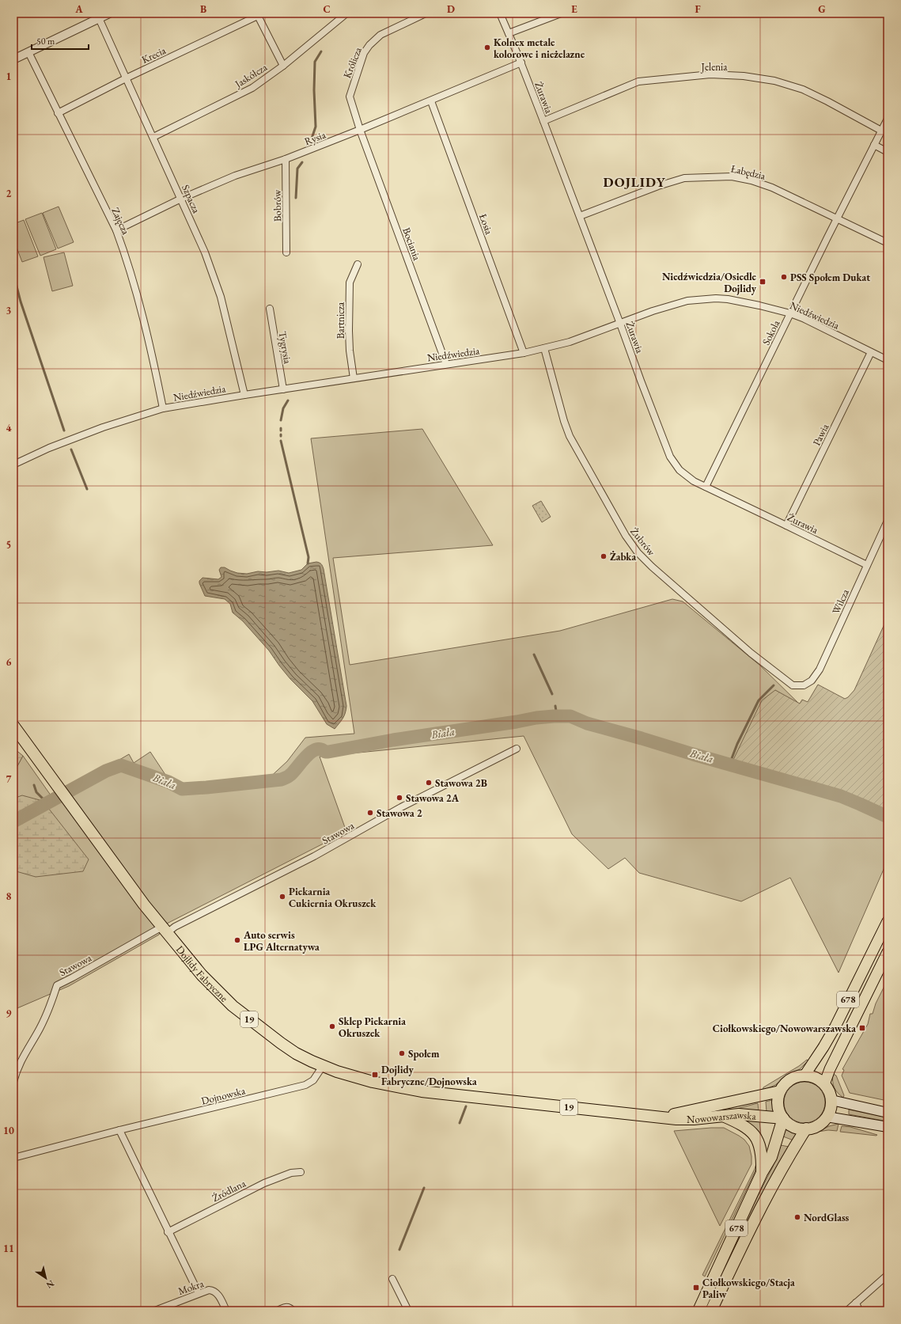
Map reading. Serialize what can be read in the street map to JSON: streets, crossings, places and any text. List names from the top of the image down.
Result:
{
  "streets": {
    "highway": [
      "Dojlidy Fabryczne",
      "678",
      "19",
      "Nowowarszawska"
    ],
    "street": [
      "Krecia",
      "Królicza",
      "Jelenia",
      "Jaskółcza",
      "Żurawia",
      "Rysia",
      "Łabędzia",
      "Szpacza",
      "Bobrów",
      "Zajęcza",
      "Łosia",
      "Bociania",
      "Niedźwiedzia",
      "Bartnicza",
      "Sokola",
      "Tygrysia",
      "Pawia",
      "Żubrów",
      "Wilcza",
      "Stawowa",
      "Dojnowska",
      "Źródlana",
      "Mokra"
    ]
  },
  "crossings": [
    ["Krecia", "Jaskółcza"],
    ["Krecia", "Szpacza"],
    ["Krecia", "Zajęcza"],
    ["Królicza", "Rysia"],
    ["Królicza", "Bociania"],
    ["Jelenia", "Żurawia"],
    ["Jelenia", "Sokola"],
    ["Jaskółcza", "Szpacza"],
    ["Żurawia", "Rysia"],
    ["Żurawia", "Łabędzia"],
    ["Żurawia", "Niedźwiedzia"],
    ["Żurawia", "Sokola"],
    ["Żurawia", "Pawia"],
    ["Żurawia", "Wilcza"],
    ["Rysia", "Szpacza"],
    ["Rysia", "Bobrów"],
    ["Rysia", "Zajęcza"],
    ["Rysia", "Łosia"],
    ["Rysia", "Bociania"],
    ["Łabędzia", "Sokola"],
    ["Szpacza", "Niedźwiedzia"],
    ["Zajęcza", "Niedźwiedzia"],
    ["Łosia", "Niedźwiedzia"],
    ["Bociania", "Niedźwiedzia"],
    ["Niedźwiedzia", "Bartnicza"],
    ["Niedźwiedzia", "Sokola"],
    ["Niedźwiedzia", "Tygrysia"],
    ["Niedźwiedzia", "Pawia"],
    ["Niedźwiedzia", "Żubrów"],
    ["Żubrów", "Wilcza"],
    ["Stawowa", "Dojlidy Fabryczne"],
    ["Dojlidy Fabryczne", "Dojnowska"],
    ["Dojlidy Fabryczne", "Nowowarszawska"],
    ["678", "Nowowarszawska"]
  ],
  "districts": ["DOJLIDY"],
  "water": ["Biała"],
  "places": {
    "other": [
      "Kolnex metale kolorowe i nieżelazne",
      "PSS Społem Dukat",
      "Żabka",
      "Stawowa 2B",
      "Stawowa 2A",
      "Stawowa 2",
      "Piekarnia Cukiernia Okruszek",
      "Auto serwis LPG Alternatywa",
      "Sklep Piekarnia Okruszek",
      "Społem",
      "NordGlass"
    ],
    "transit": [
      "Niedźwiedzia/Osiedle Dojlidy",
      "Ciołkowskiego/Nowowarszawska",
      "Dojlidy Fabryczne/Dojnowska",
      "Ciołkowskiego/Stacja Paliw"
    ]
  },
  "scale_bar": "50 m",
  "north": "bottom right",
  "grid": {
    "columns": [
      "A",
      "B",
      "C",
      "D",
      "E",
      "F",
      "G"
    ],
    "rows": [
      "1",
      "2",
      "3",
      "4",
      "5",
      "6",
      "7",
      "8",
      "9",
      "10",
      "11"
    ]
  }
}
